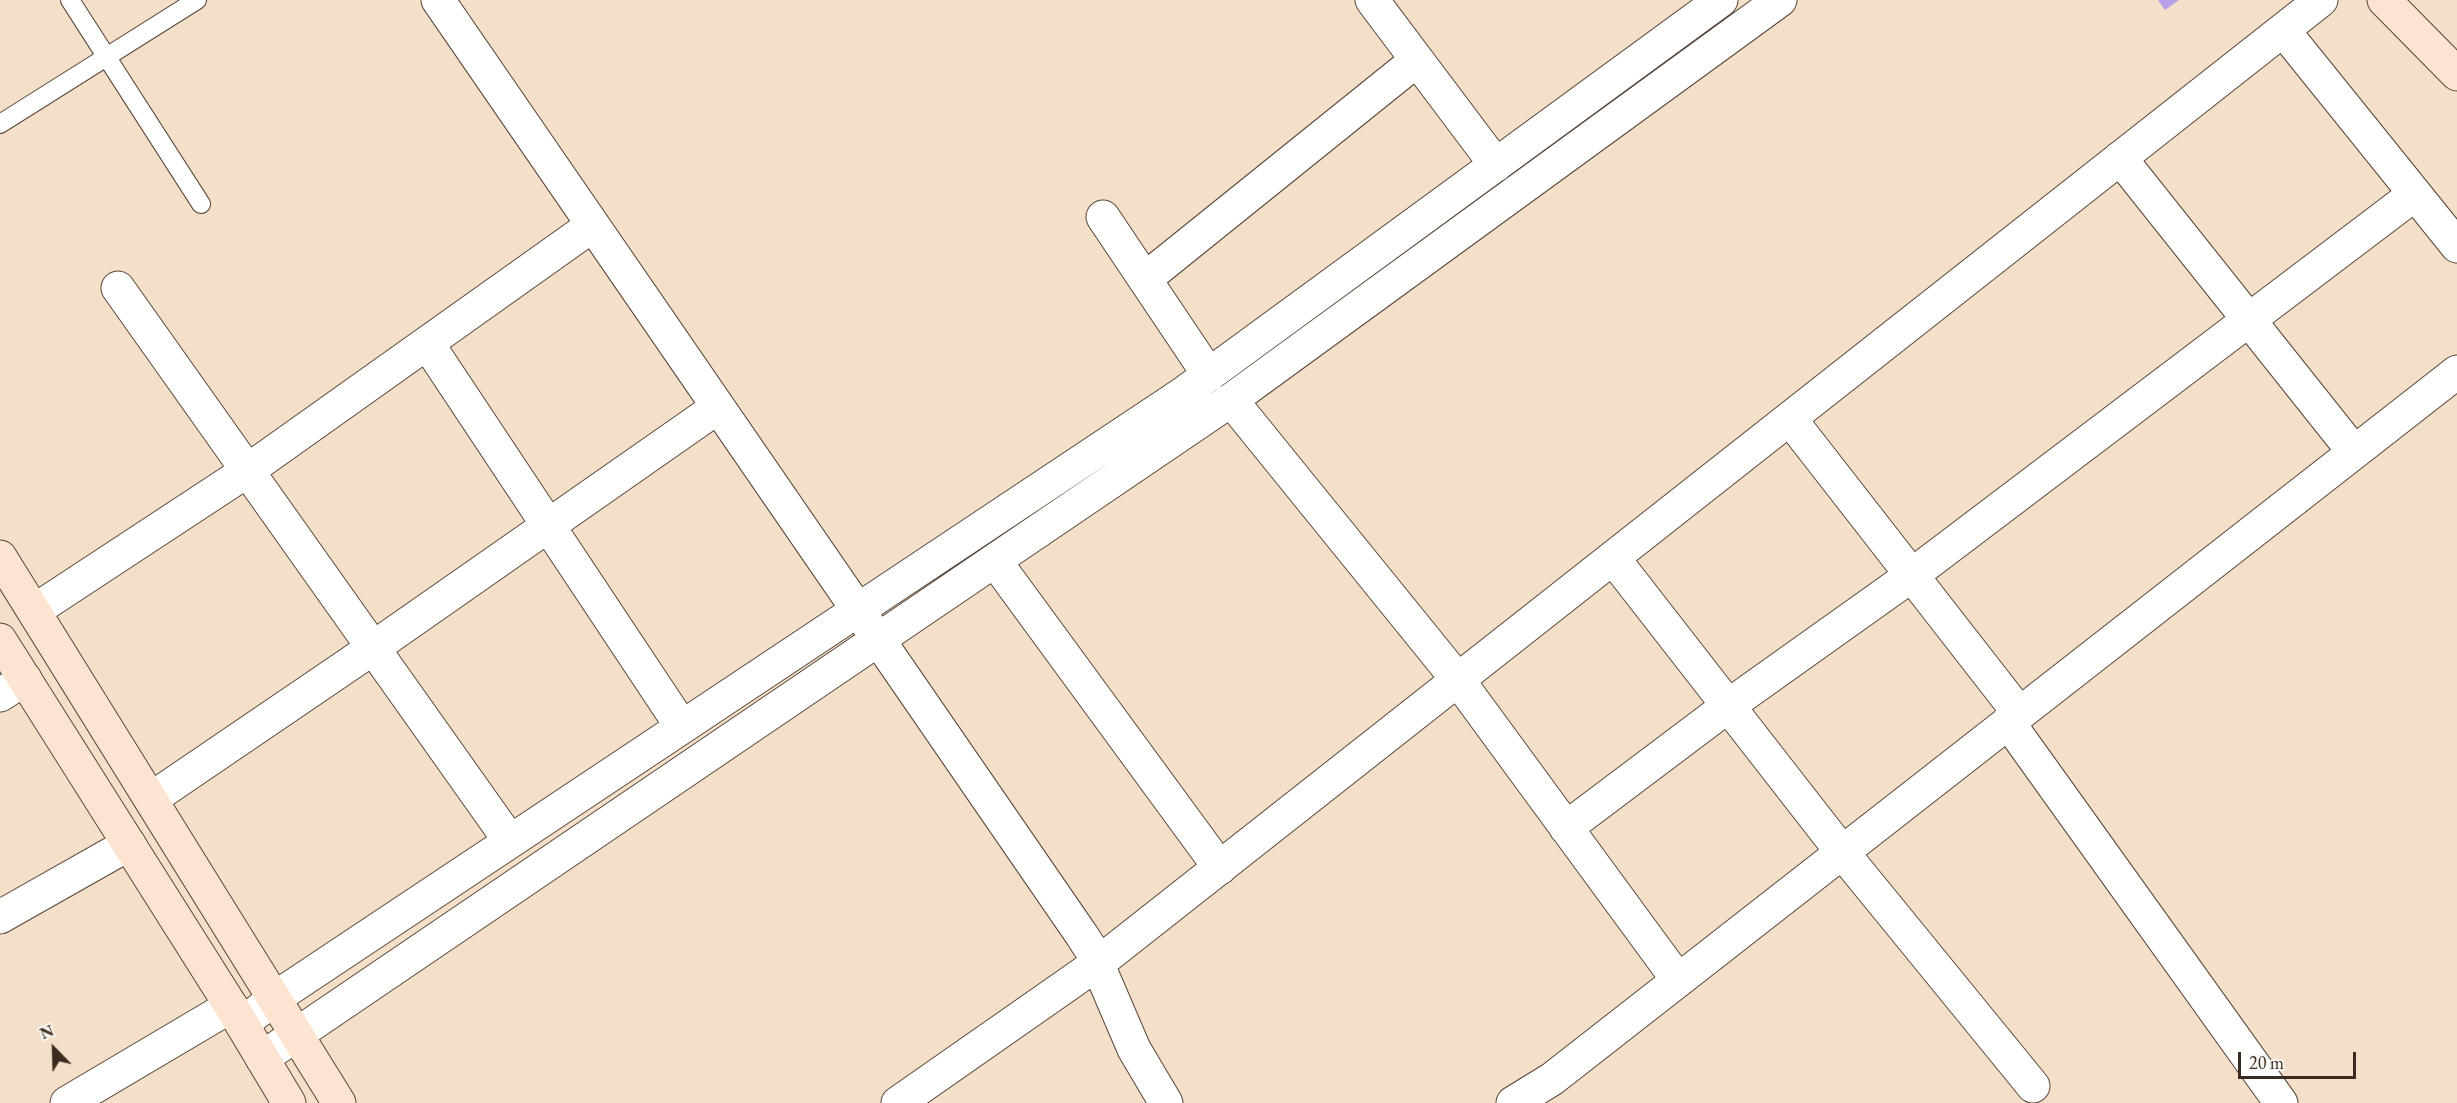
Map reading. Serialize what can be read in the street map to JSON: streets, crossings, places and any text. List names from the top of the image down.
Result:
{
  "scale_bar": "20 m",
  "north": "top left"
}
